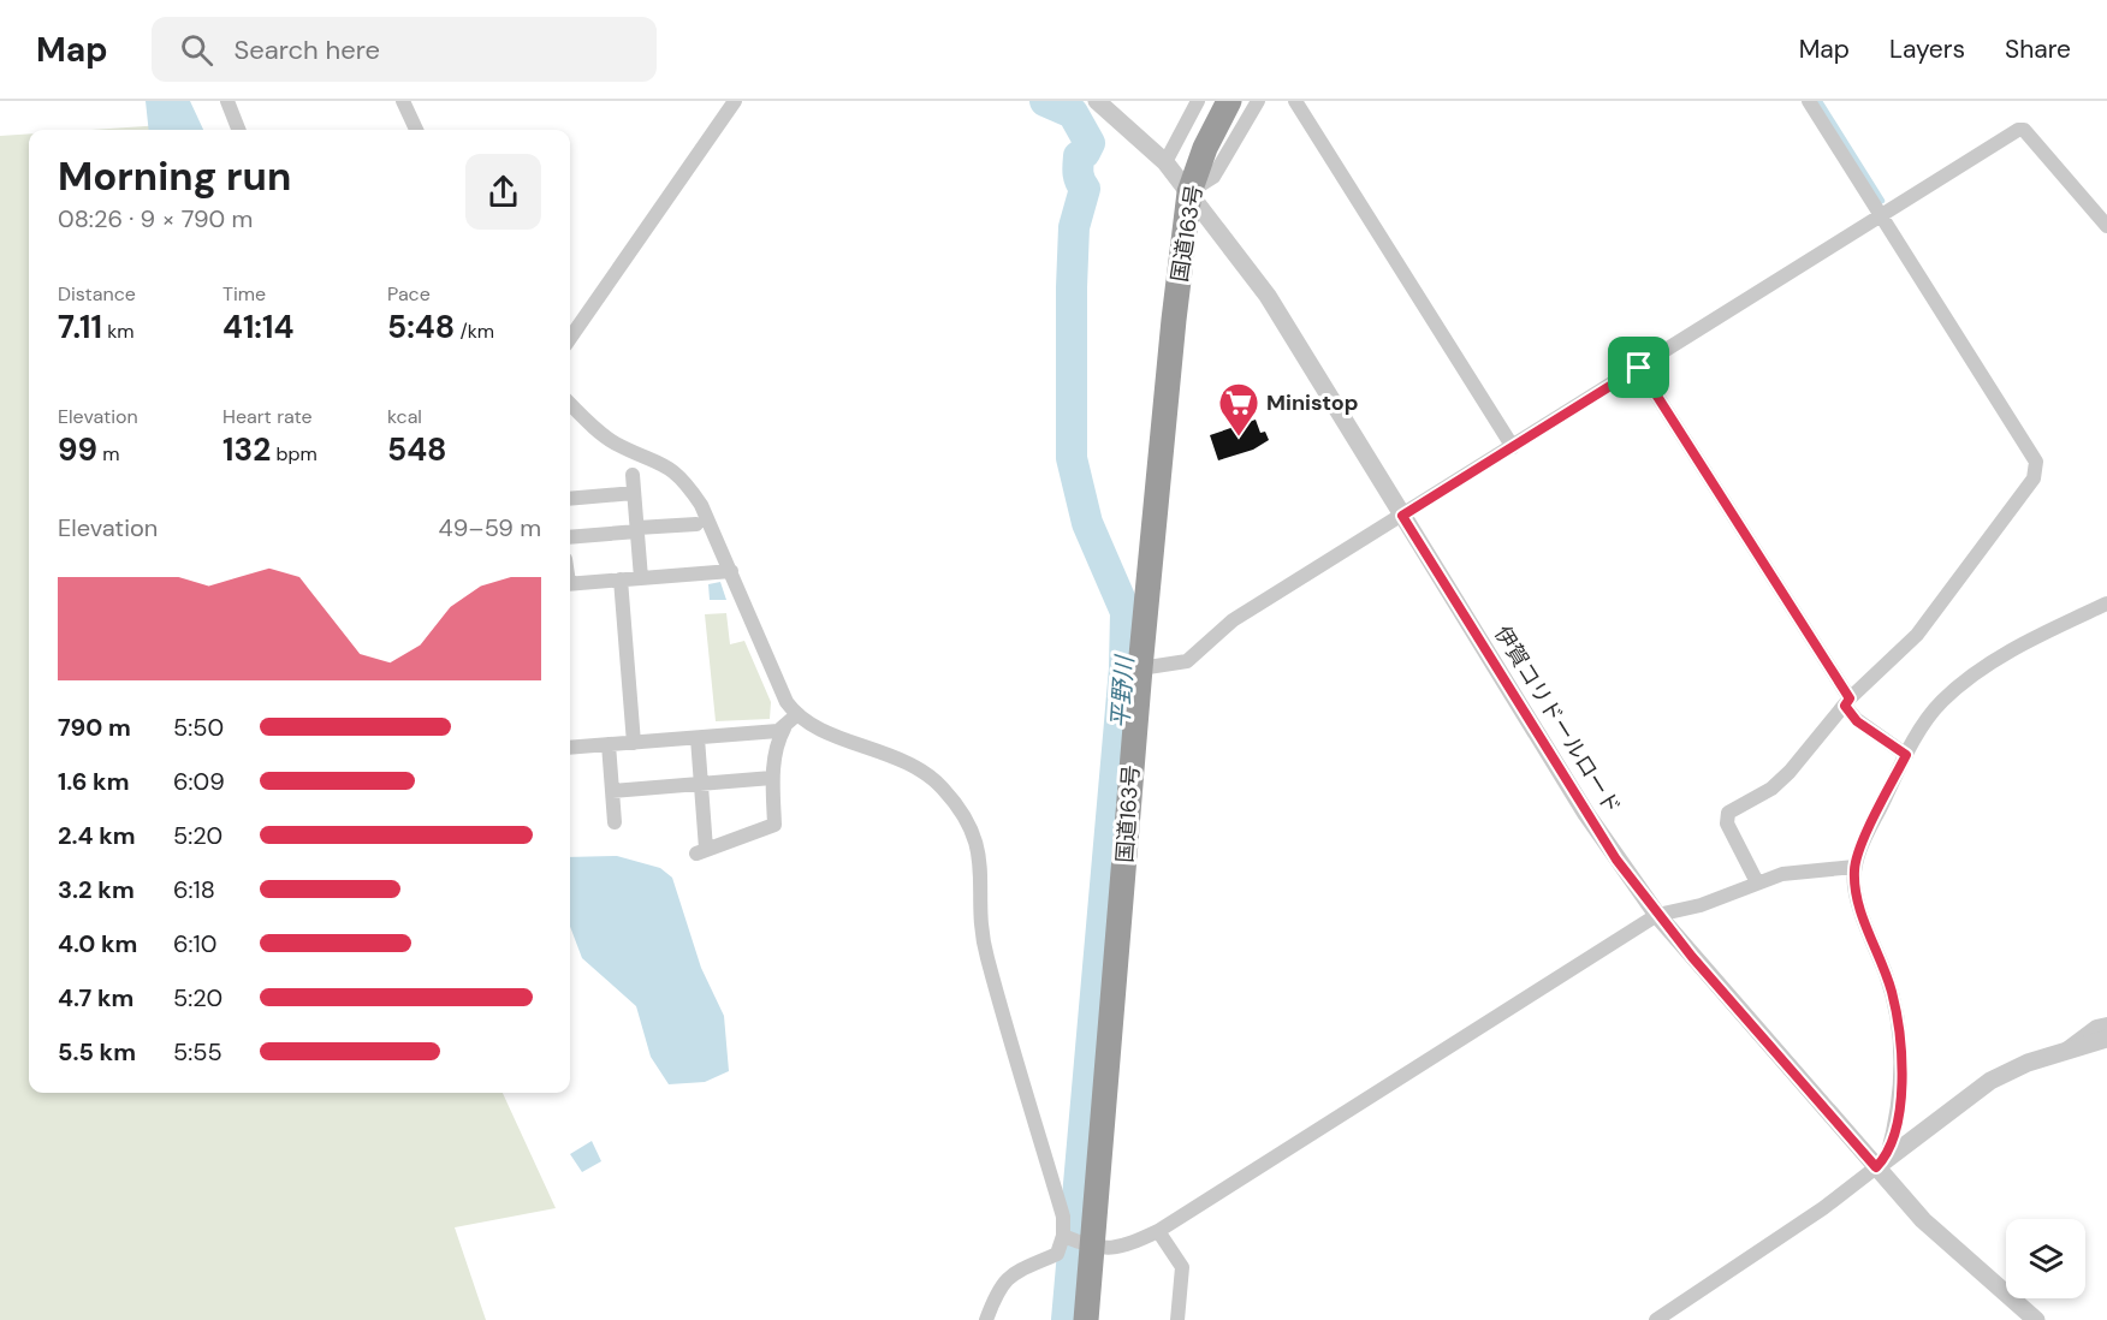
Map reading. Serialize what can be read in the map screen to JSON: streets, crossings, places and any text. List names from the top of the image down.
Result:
{
  "streets": {
    "highway": ["国道163号"],
    "street": ["伊賀コリドールロード"]
  },
  "crossings": [
    ["国道163号", "伊賀コリドールロード"]
  ],
  "water": ["平野川"],
  "places": {
    "supermarket": ["Ministop"]
  },
  "page": {
    "header": "Map",
    "search": "Search here",
    "nav": ["Map", "Layers", "Share"],
    "heading": ["Morning run", "08:26 · 9 × 790 m"],
    "stats": [
      ["Distance", "7.11 km"],
      ["Time", "41:14"],
      ["Pace", "5:48 /km"],
      ["Elevation", "99 m"],
      ["Heart rate", "132 bpm"],
      ["kcal", "548"]
    ],
    "chart": ["Elevation", "49–59 m"],
    "list": [
      {
        "name": "790 m",
        "note": "5:50"
      },
      {
        "name": "1.6 km",
        "note": "6:09"
      },
      {
        "name": "2.4 km",
        "note": "5:20"
      },
      {
        "name": "3.2 km",
        "note": "6:18"
      },
      {
        "name": "4.0 km",
        "note": "6:10"
      },
      {
        "name": "4.7 km",
        "note": "5:20"
      },
      {
        "name": "5.5 km",
        "note": "5:55"
      }
    ]
  }
}
